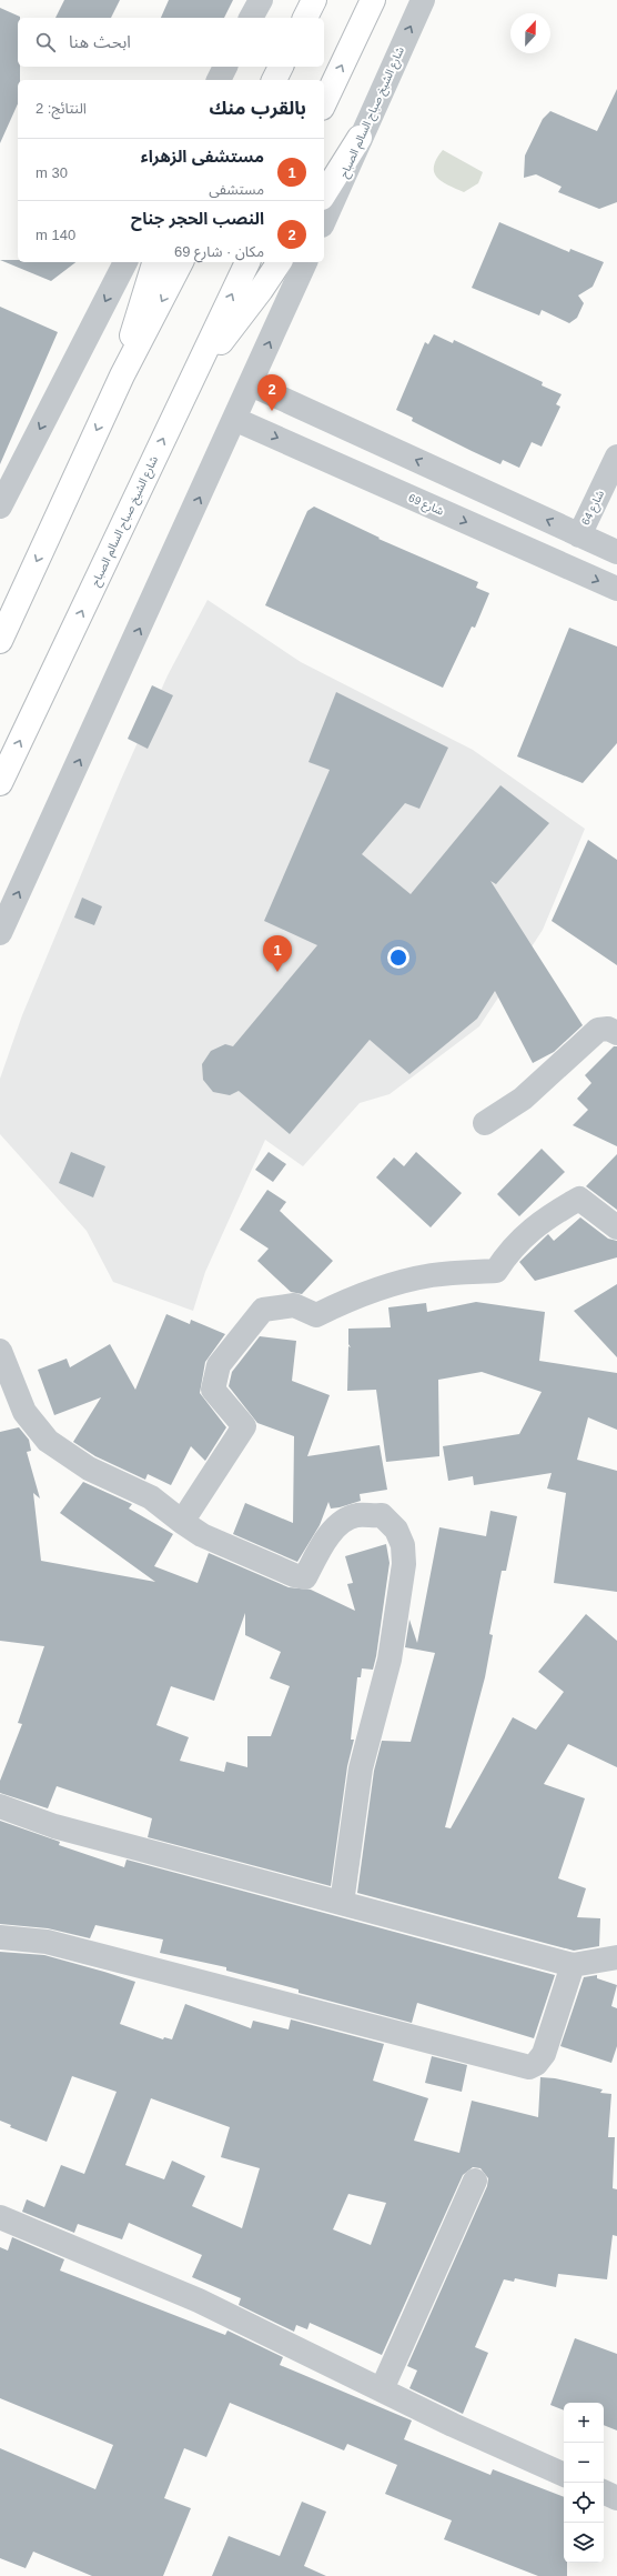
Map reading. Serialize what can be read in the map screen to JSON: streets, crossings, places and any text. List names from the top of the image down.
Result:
{
  "streets": {
    "highway": ["شارع الشيخ صباح السالم الصباح"],
    "street": ["شارع 69", "شارع 64"]
  },
  "north": "top",
  "page": {
    "search": "ابحث هنا",
    "heading": ["بالقرب منك", "النتائج: 2"],
    "list": [
      {
        "mark": "1",
        "name": "مستشفى الزهراء",
        "note": "مستشفى",
        "value": "30 m"
      },
      {
        "mark": "2",
        "name": "النصب الحجر جناح",
        "note": "مكان · شارع 69",
        "value": "140 m"
      }
    ],
    "pins": ["2", "1"],
    "map_buttons": ["+", "−"]
  }
}
